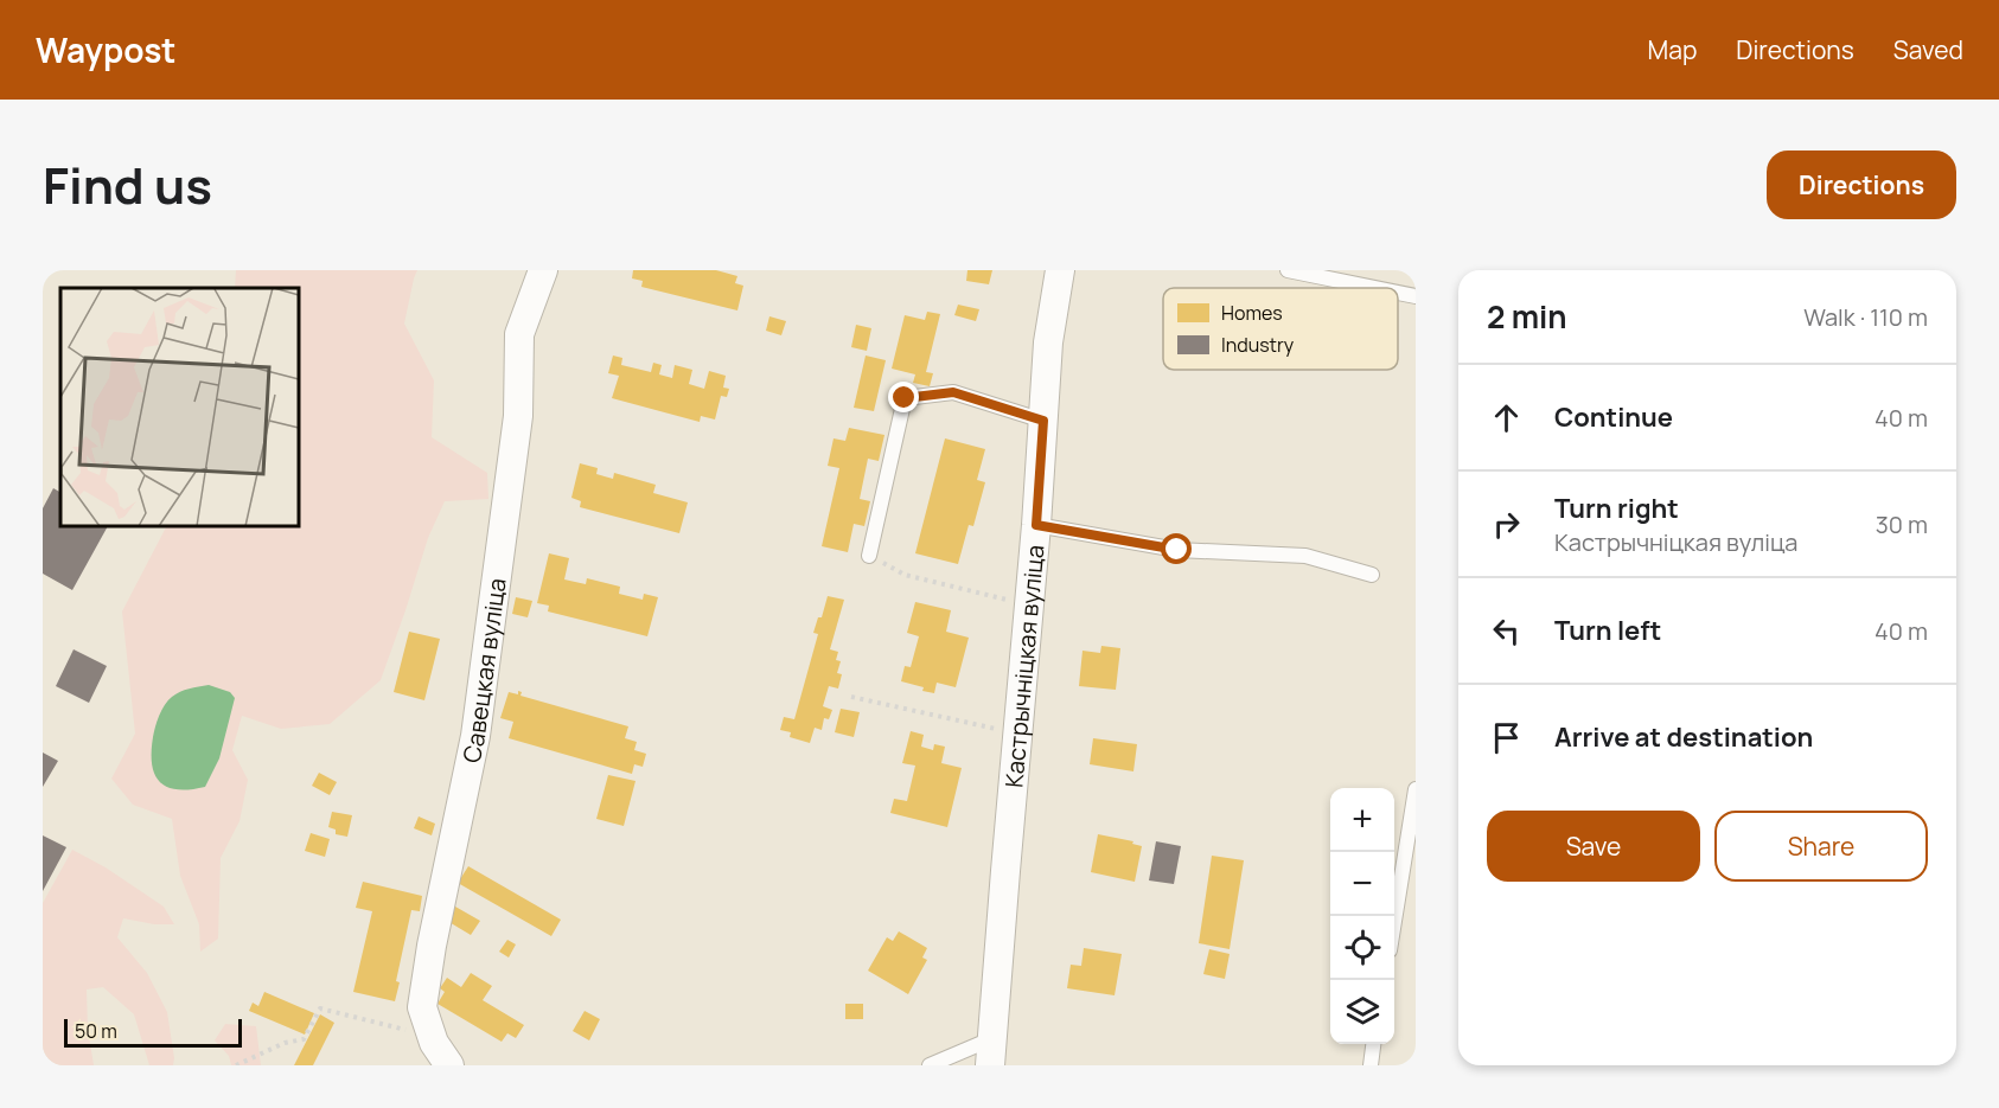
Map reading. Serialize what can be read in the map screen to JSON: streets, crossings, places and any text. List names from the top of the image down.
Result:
{
  "streets": {
    "street": ["Кастрычніцкая вуліца", "Савецкая вуліца"]
  },
  "legend": ["Homes", "Industry"],
  "scale_bar": "50 m",
  "page": {
    "header": "Waypost",
    "nav": ["Map", "Directions", "Saved"],
    "title": "Find us",
    "buttons": [
      "Directions",
      ["Save", "Share"]
    ],
    "heading": ["2 min", "Walk · 110 m"],
    "list": [
      ["Continue", "40 m"],
      ["Turn right", "Кастрычніцкая вуліца", "30 m"],
      ["Turn left", "40 m"],
      "Arrive at destination"
    ],
    "map_buttons": ["+", "−"],
    "scale": "50 m"
  }
}
